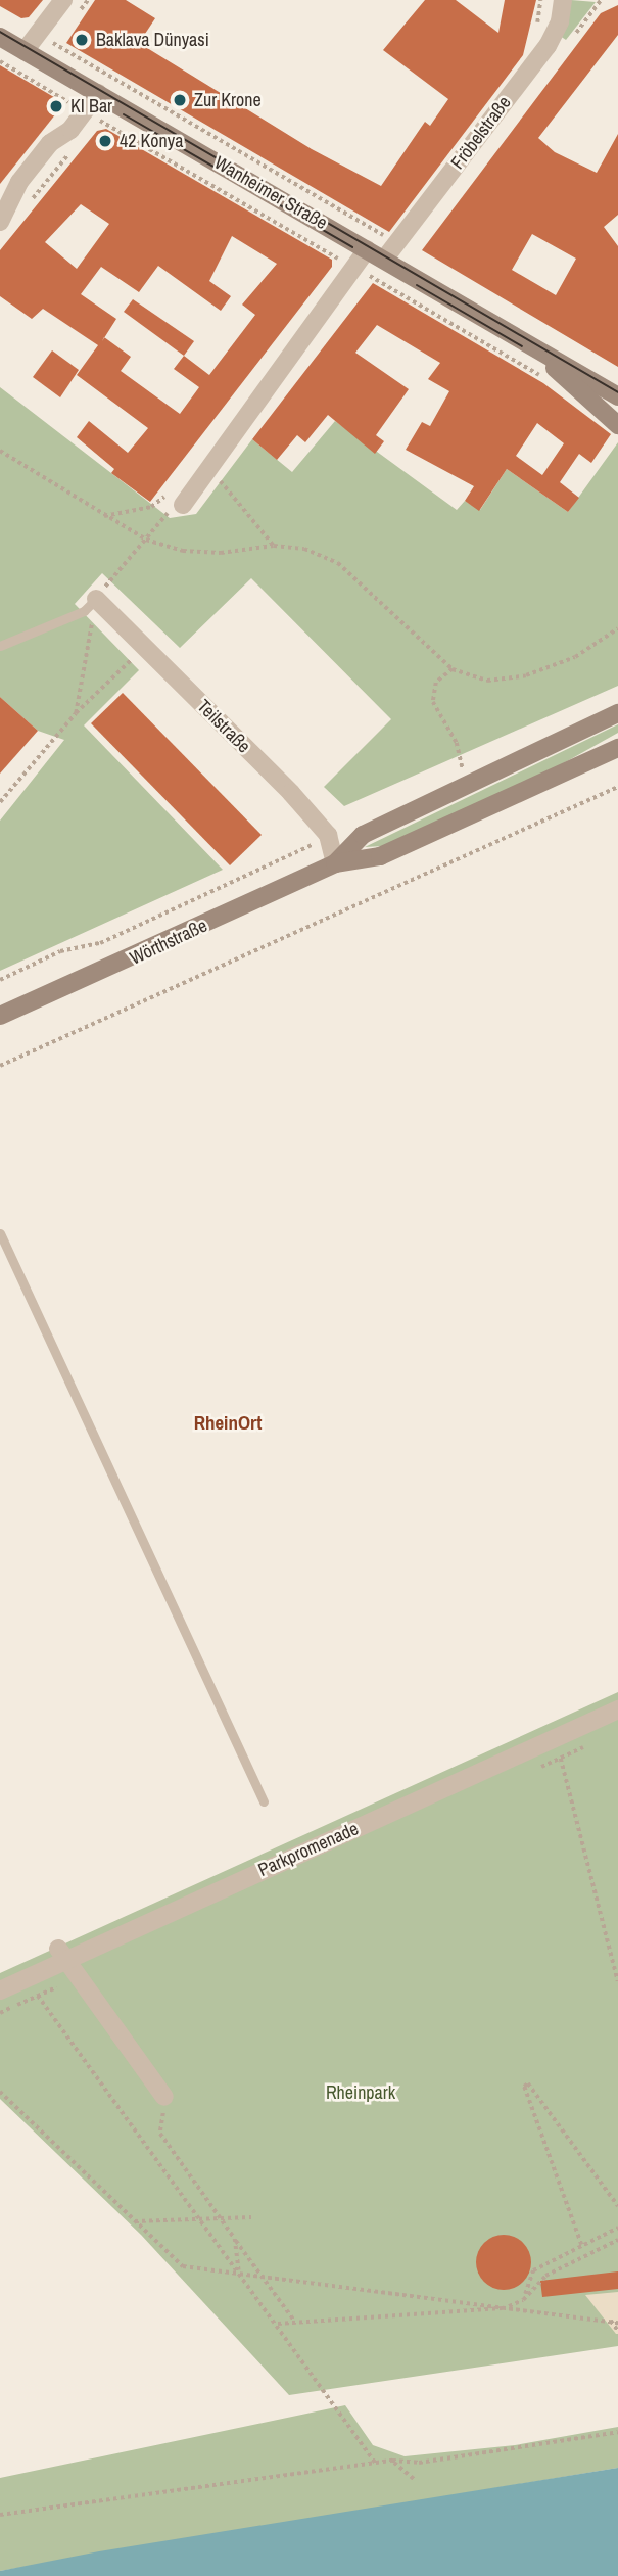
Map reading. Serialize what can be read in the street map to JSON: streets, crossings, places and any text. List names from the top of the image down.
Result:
{
  "streets": {
    "street": [
      "Fröbelstraße",
      "Wanheimer Straße",
      "Teilstraße",
      "Wörthstraße",
      "Parkpromenade"
    ]
  },
  "crossings": [
    ["Fröbelstraße", "Wanheimer Straße"],
    ["Teilstraße", "Wörthstraße"]
  ],
  "districts": ["RheinOrt"],
  "parks": ["Rheinpark"],
  "places": [
    "Baklava Dünyasi",
    "Zur Krone",
    "KI Bar",
    "42 Konya"
  ]
}
